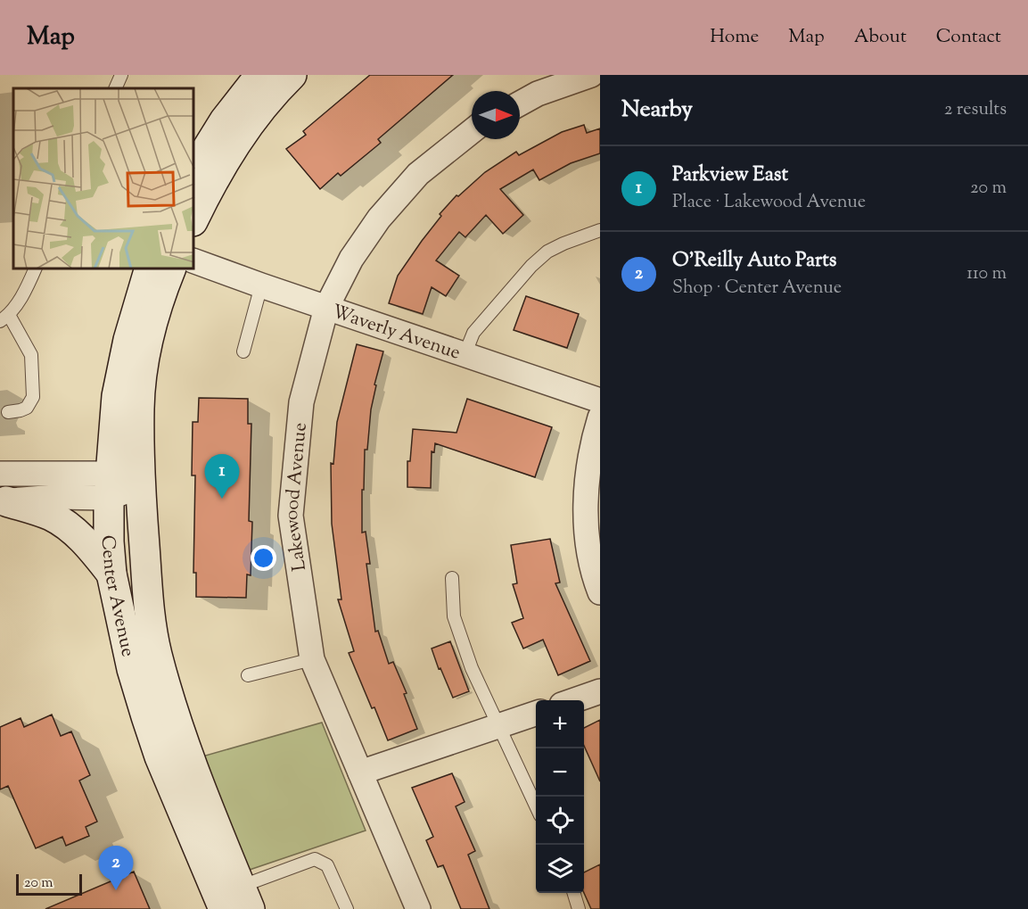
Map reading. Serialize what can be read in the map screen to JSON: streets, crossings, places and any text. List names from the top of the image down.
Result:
{
  "streets": {
    "street": ["Waverly Avenue", "Lakewood Avenue", "Center Avenue"]
  },
  "crossings": [
    ["Waverly Avenue", "Lakewood Avenue"]
  ],
  "scale_bar": "20 m",
  "north": "right",
  "page": {
    "header": "Map",
    "nav": [
      "Home",
      "Map",
      "About",
      "Contact"
    ],
    "heading": ["Nearby", "2 results"],
    "list": [
      {
        "mark": "1",
        "name": "Parkview East",
        "note": "Place · Lakewood Avenue",
        "value": "20 m"
      },
      {
        "mark": "2",
        "name": "O'Reilly Auto Parts",
        "note": "Shop · Center Avenue",
        "value": "110 m"
      }
    ],
    "pins": ["1", "2"],
    "map_buttons": ["+", "−"],
    "scale": "20 m"
  }
}
